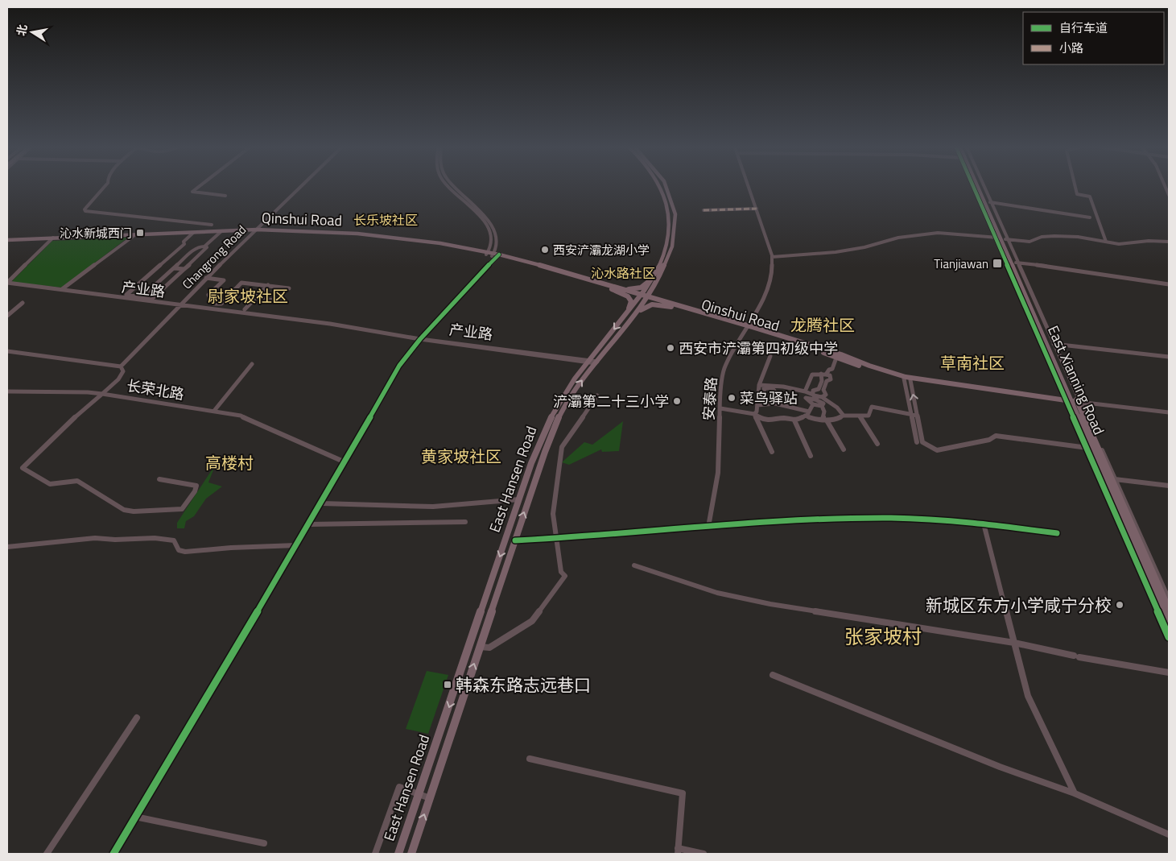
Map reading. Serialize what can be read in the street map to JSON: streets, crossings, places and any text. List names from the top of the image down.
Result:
{
  "streets": {
    "main road": ["Qinshui Road", "East Xianning Road", "East Hansen Road"],
    "street": [
      "Changrong Road",
      "产业路",
      "长荣北路",
      "安泰路"
    ]
  },
  "crossings": [
    ["Qinshui Road", "Changrong Road"],
    ["Qinshui Road", "East Xianning Road"],
    ["Qinshui Road", "安泰路"],
    ["Qinshui Road", "East Hansen Road"],
    ["Changrong Road", "产业路"],
    ["Changrong Road", "长荣北路"],
    ["产业路", "East Hansen Road"]
  ],
  "districts": [
    "长乐坡社区",
    "沁水路社区",
    "尉家坡社区",
    "龙腾社区",
    "草南社区",
    "黄家坡社区",
    "高楼村",
    "张家坡村"
  ],
  "places": {
    "transit": ["沁水新城西门", "Tianjiawan", "韩森东路志远巷口"],
    "other": [
      "西安浐灞龙湖小学",
      "西安市浐灞第四初级中学",
      "菜鸟驿站",
      "浐灞第二十三小学",
      "新城区东方小学咸宁分校"
    ]
  },
  "legend": ["自行车道", "小路"],
  "north": "left"
}
